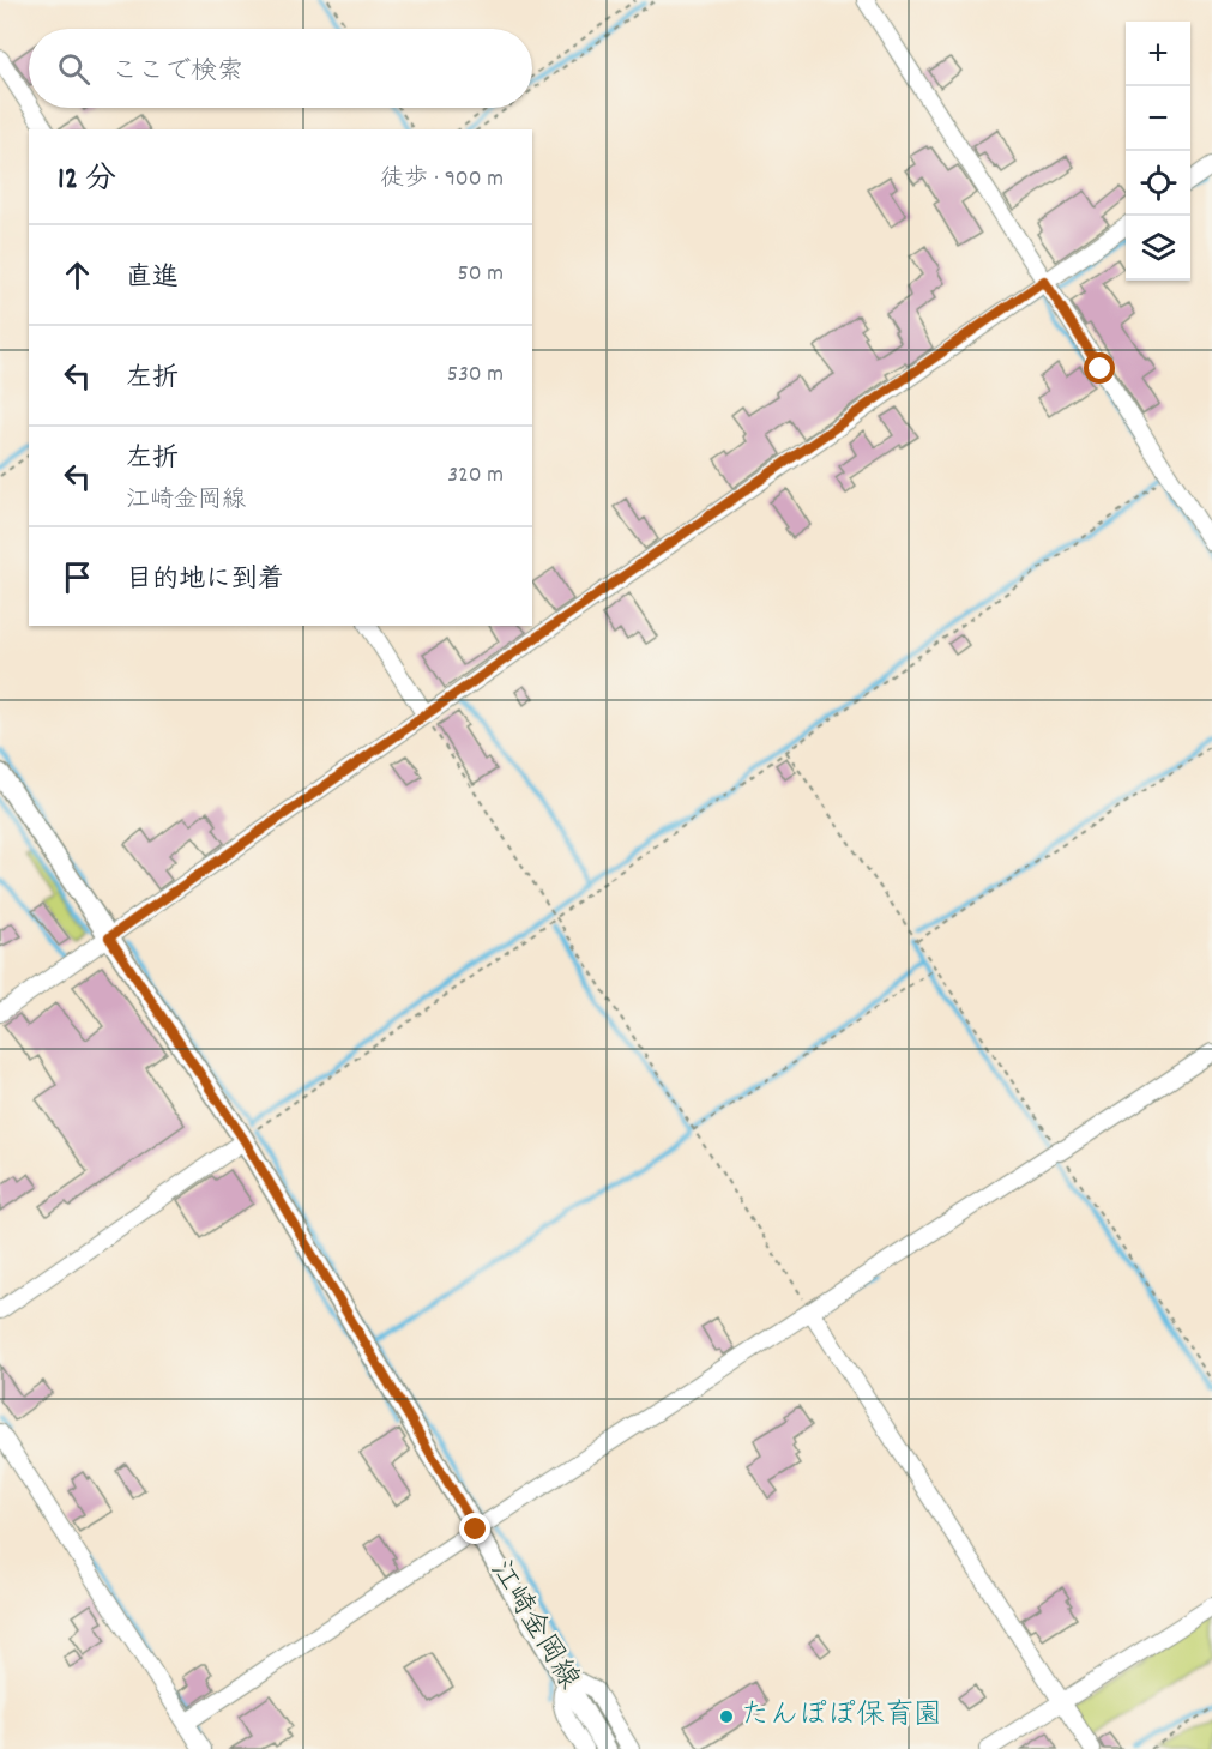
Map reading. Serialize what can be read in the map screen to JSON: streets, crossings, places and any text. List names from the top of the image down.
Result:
{
  "streets": {
    "main road": ["江崎金岡線"]
  },
  "places": ["たんぽぽ保育園"],
  "page": {
    "map_buttons": ["+", "−"],
    "search": "ここで検索",
    "heading": ["12 分", "徒歩 · 900 m"],
    "list": [
      ["直進", "50 m"],
      ["左折", "530 m"],
      ["左折", "江崎金岡線", "320 m"],
      "目的地に到着"
    ]
  }
}
